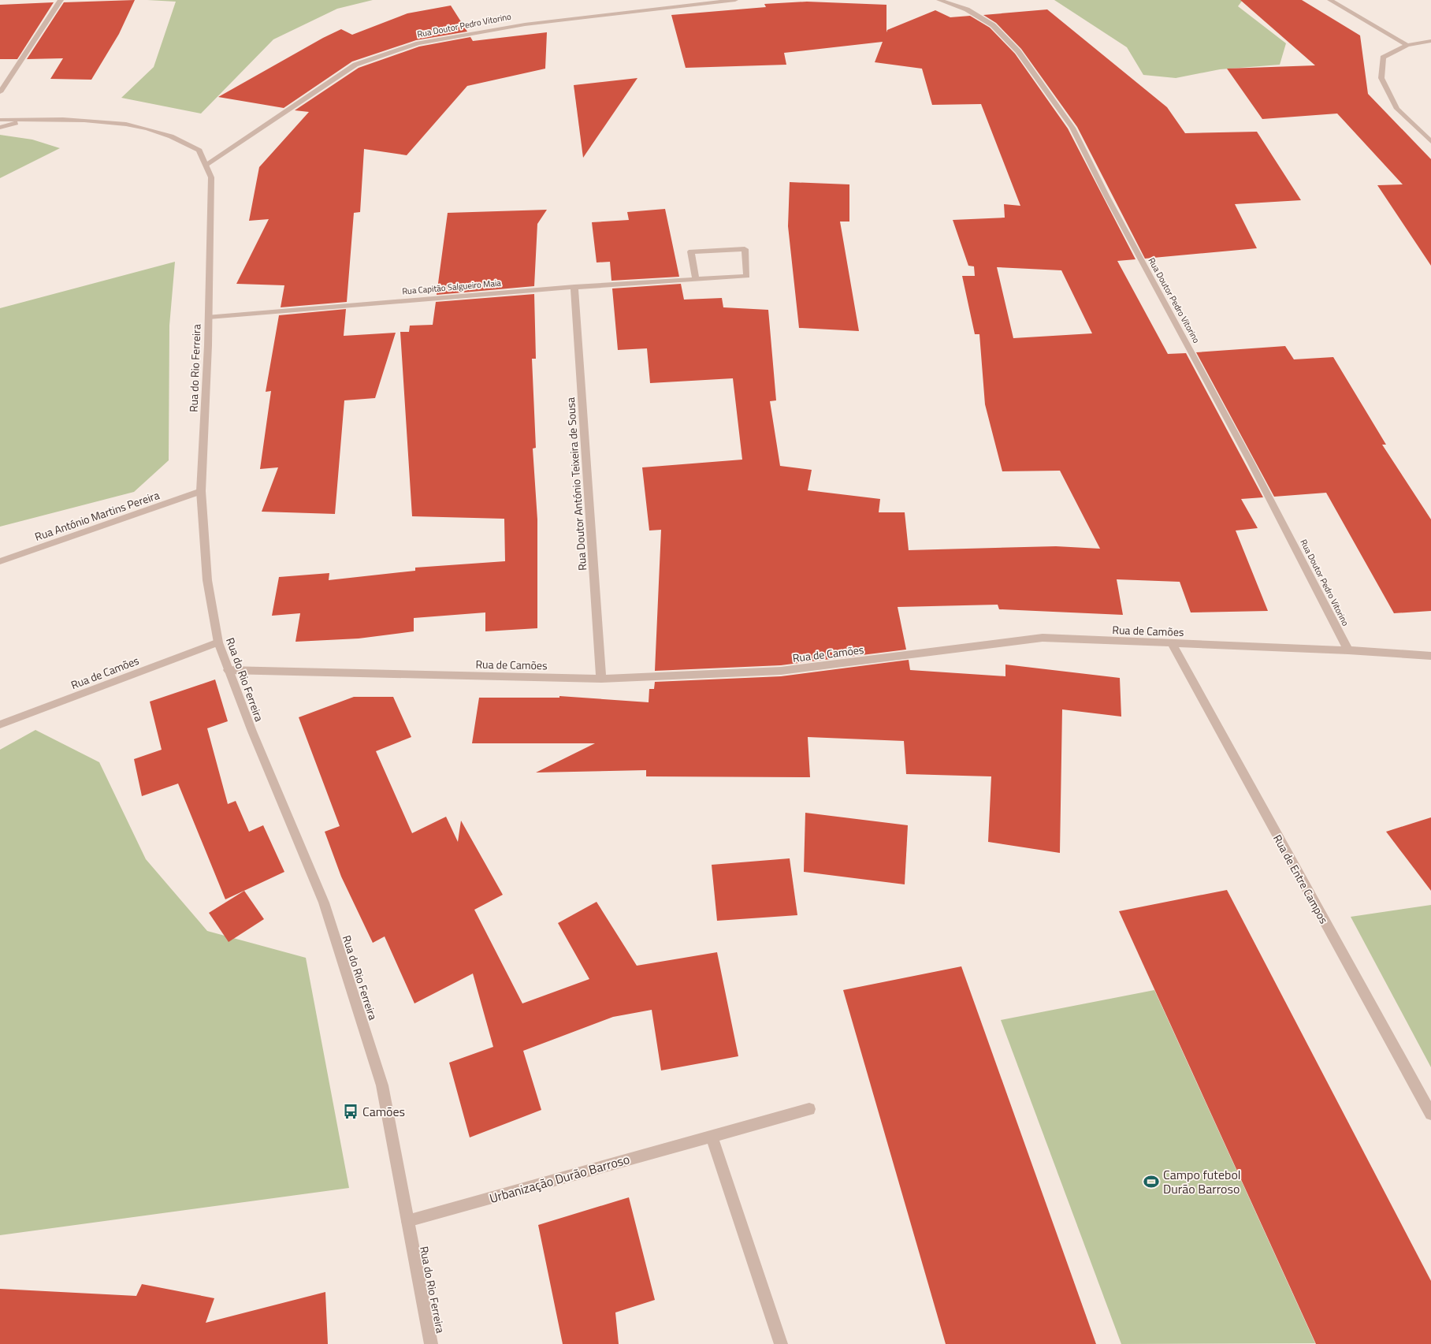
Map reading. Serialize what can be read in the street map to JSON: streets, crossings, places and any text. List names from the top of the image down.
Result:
{
  "streets": {
    "street": [
      "Rua Doutor Pedro Vitorino",
      "Rua Capitão Salgueiro Maia",
      "Rua do Rio Ferreira",
      "Rua Doutor António Teixeira de Sousa",
      "Rua António Martins Pereira",
      "Rua de Camões",
      "Rua de Entre Campos",
      "Urbanização Durão Barroso"
    ]
  },
  "crossings": [
    ["Rua Doutor Pedro Vitorino", "Rua do Rio Ferreira"],
    ["Rua Doutor Pedro Vitorino", "Rua de Camões"],
    ["Rua Capitão Salgueiro Maia", "Rua do Rio Ferreira"],
    ["Rua Capitão Salgueiro Maia", "Rua Doutor António Teixeira de Sousa"],
    ["Rua do Rio Ferreira", "Rua António Martins Pereira"],
    ["Rua do Rio Ferreira", "Rua de Camões"],
    ["Rua do Rio Ferreira", "Urbanização Durão Barroso"],
    ["Rua Doutor António Teixeira de Sousa", "Rua de Camões"],
    ["Rua de Camões", "Rua de Entre Campos"]
  ],
  "places": {
    "bus stop": ["Camões"],
    "sports": ["Campo futebol Durão Barroso"]
  }
}
